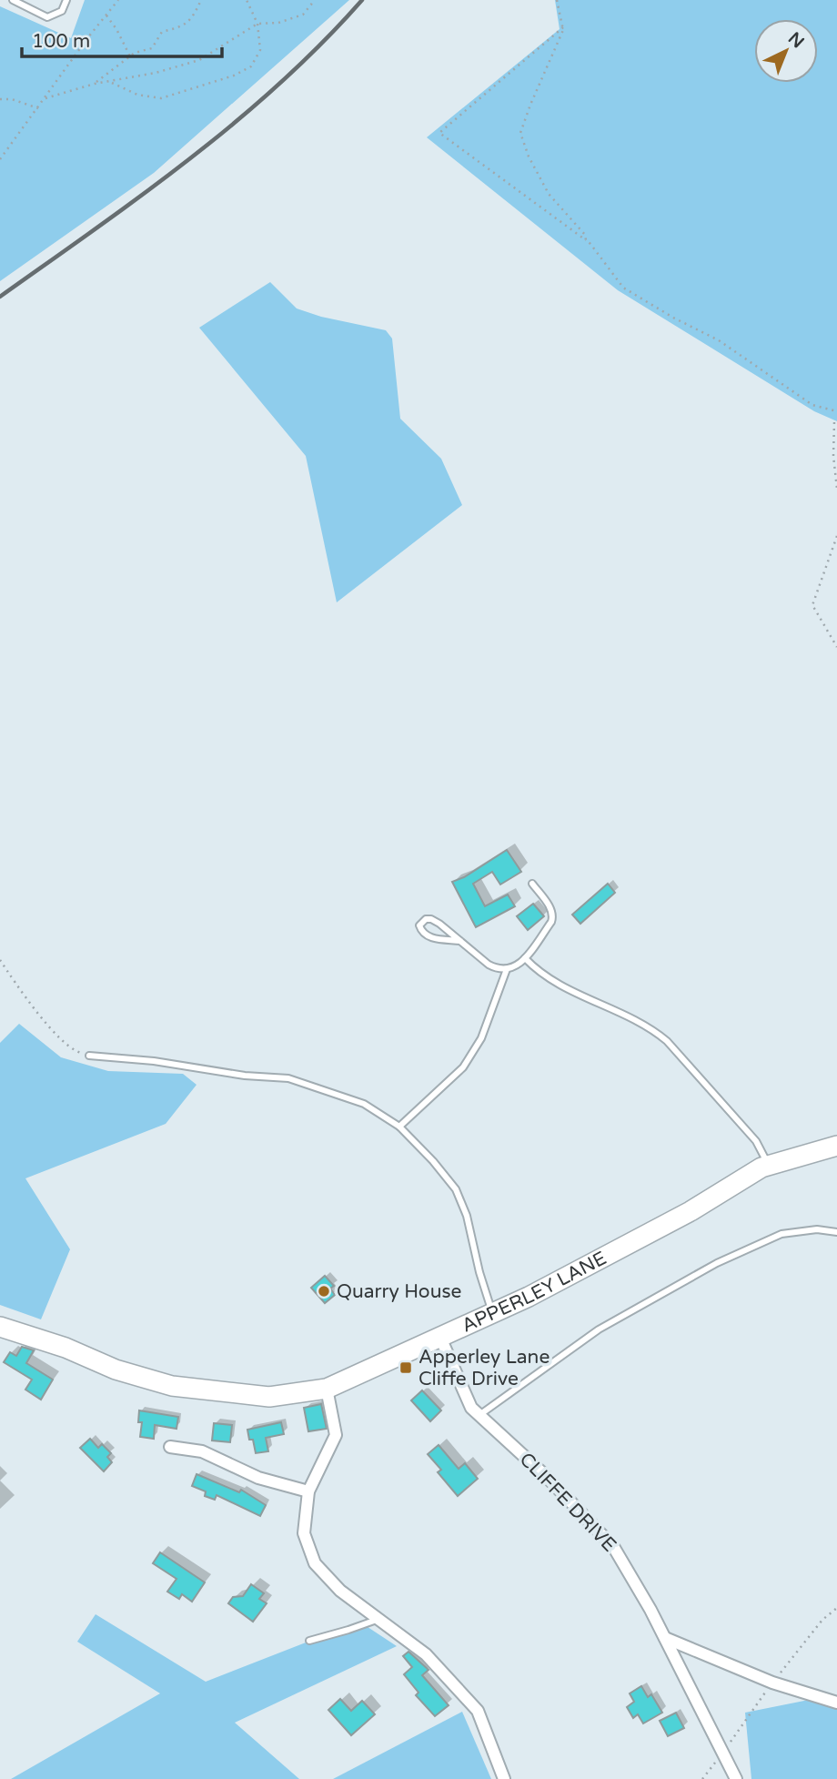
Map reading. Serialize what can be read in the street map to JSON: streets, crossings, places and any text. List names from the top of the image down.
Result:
{
  "streets": {
    "highway": ["APPERLEY LANE"],
    "street": ["CLIFFE DRIVE"]
  },
  "crossings": [
    ["APPERLEY LANE", "CLIFFE DRIVE"]
  ],
  "places": {
    "other": ["Quarry House"],
    "transit": ["Apperley Lane Cliffe Drive"]
  },
  "scale_bar": "100 m",
  "north": "top right"
}
